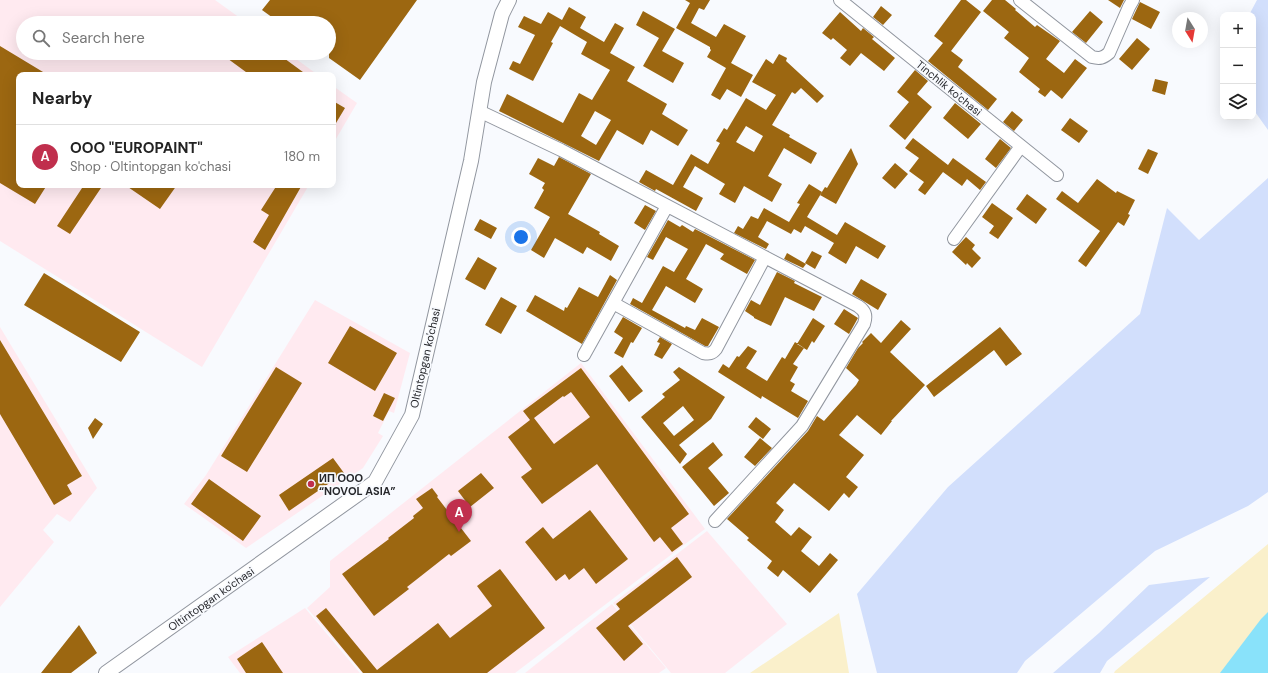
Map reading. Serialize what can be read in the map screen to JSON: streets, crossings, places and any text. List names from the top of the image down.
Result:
{
  "streets": {
    "street": ["Tinchlik ko'chasi", "Oltintopgan ko'chasi"]
  },
  "places": ["ИП ООО “NOVOL ASIA”"],
  "north": "bottom",
  "page": {
    "map_buttons": ["+", "−"],
    "search": "Search here",
    "heading": "Nearby",
    "list": [
      {
        "mark": "A",
        "name": "OOO \"EUROPAINT\"",
        "note": "Shop · Oltintopgan ko'chasi",
        "value": "180 m"
      }
    ],
    "pins": "A"
  }
}
